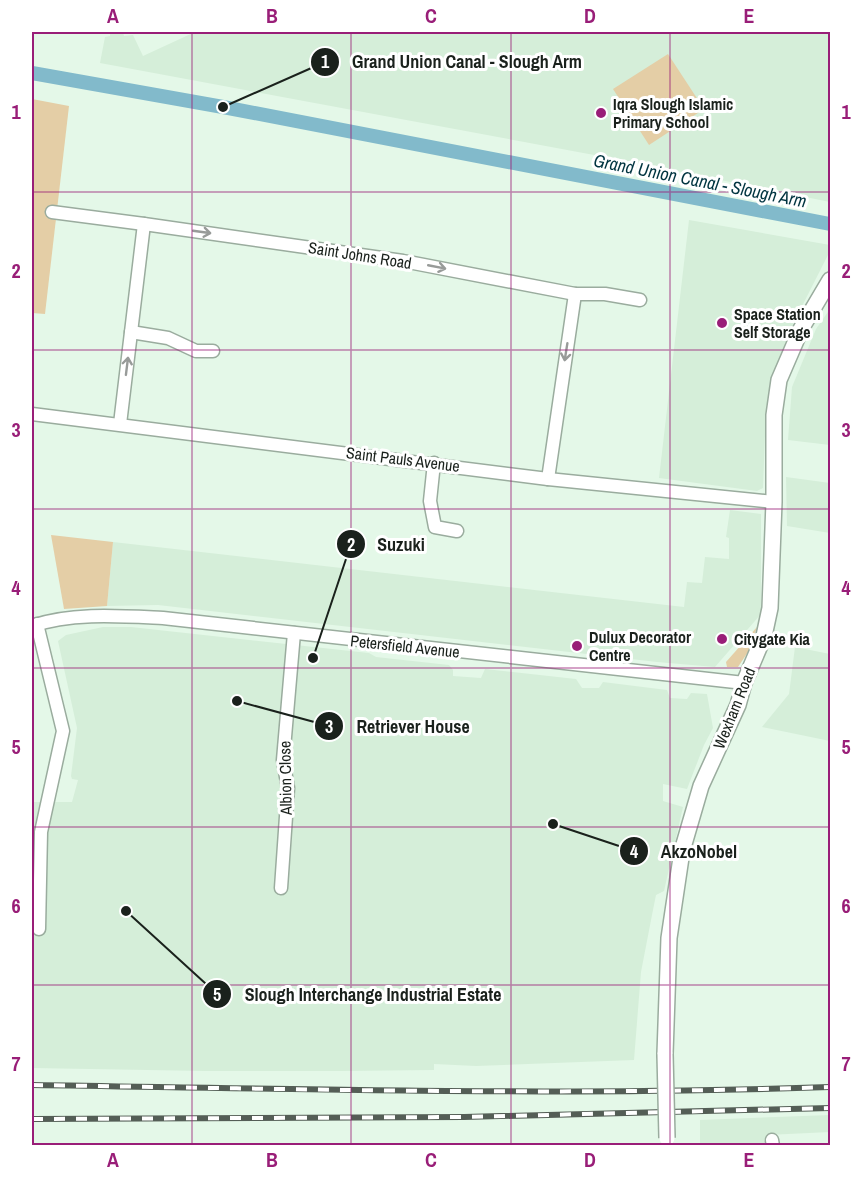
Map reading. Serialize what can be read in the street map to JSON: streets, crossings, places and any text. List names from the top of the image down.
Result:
{
  "streets": {
    "street": [
      "Saint Johns Road",
      "Saint Pauls Avenue",
      "Petersfield Avenue",
      "Wexham Road",
      "Albion Close"
    ]
  },
  "crossings": [
    ["Saint Pauls Avenue", "Wexham Road"],
    ["Petersfield Avenue", "Wexham Road"],
    ["Petersfield Avenue", "Albion Close"]
  ],
  "one_way": ["Saint Johns Road"],
  "water": ["Grand Union Canal - Slough Arm"],
  "places": [
    "Grand Union Canal - Slough Arm",
    "Iqra Slough Islamic Primary School",
    "Space Station Self Storage",
    "Citygate Kia",
    "Dulux Decorator Centre",
    "Suzuki",
    "Retriever House",
    "AkzoNobel",
    "Slough Interchange Industrial Estate"
  ],
  "grid": {
    "columns": [
      "A",
      "B",
      "C",
      "D",
      "E"
    ],
    "rows": [
      "1",
      "2",
      "3",
      "4",
      "5",
      "6",
      "7"
    ]
  }
}
